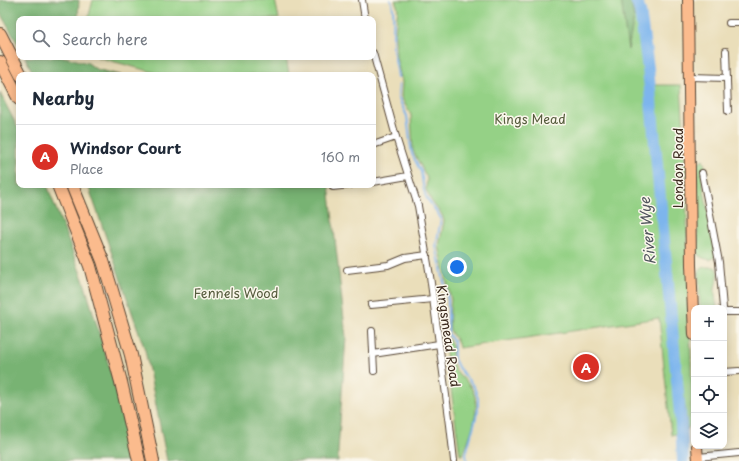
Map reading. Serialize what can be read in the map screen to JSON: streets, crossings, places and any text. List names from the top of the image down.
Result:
{
  "streets": {
    "main road": ["London Road"],
    "street": ["Kingsmead Road"]
  },
  "water": ["River Wye"],
  "parks": ["Kings Mead", "Fennels Wood"],
  "page": {
    "search": "Search here",
    "heading": "Nearby",
    "list": [
      {
        "mark": "A",
        "name": "Windsor Court",
        "note": "Place",
        "value": "160 m"
      }
    ],
    "map_buttons": ["+", "−"],
    "pins": "A"
  }
}
